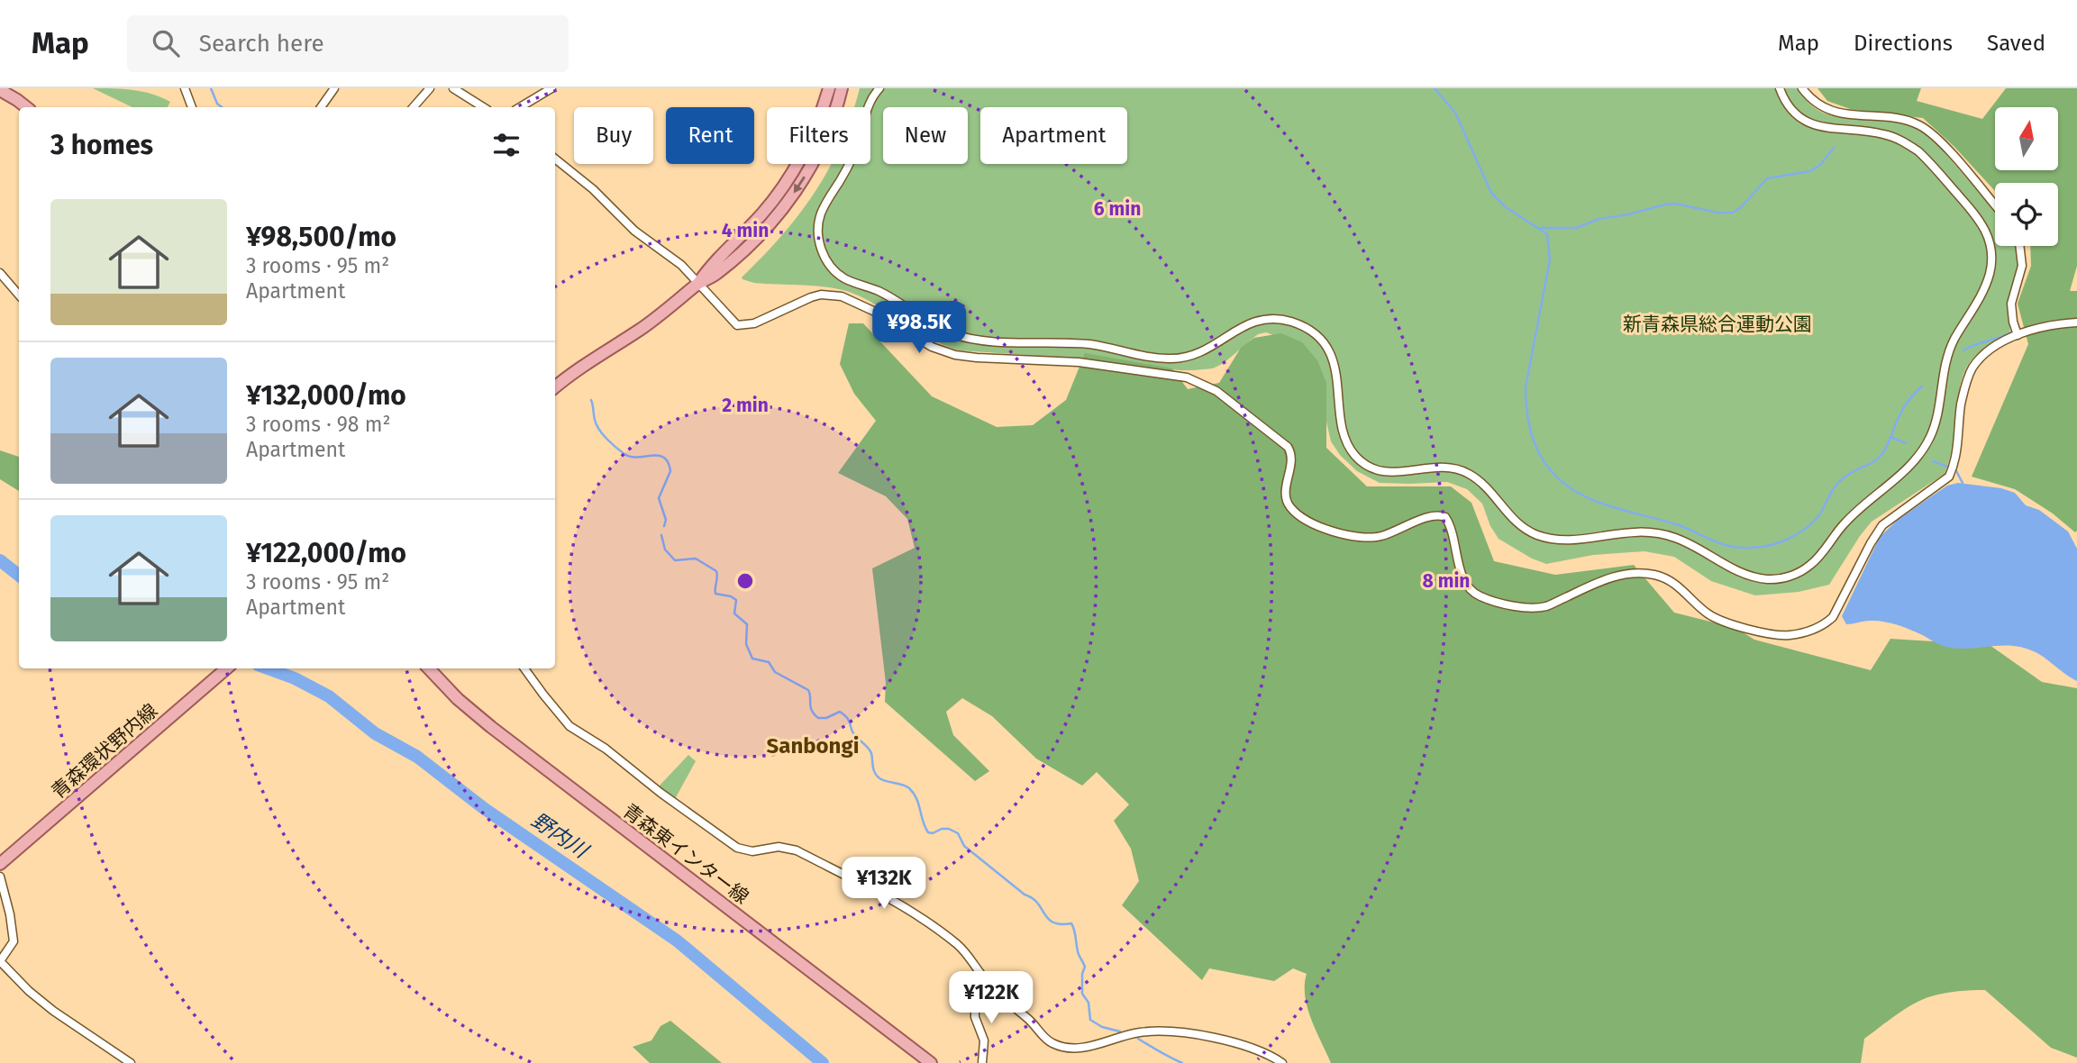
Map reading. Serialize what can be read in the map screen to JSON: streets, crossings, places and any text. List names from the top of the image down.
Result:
{
  "streets": {
    "main road": ["青森環状野内線", "青森東インター線"]
  },
  "districts": ["Sanbongi"],
  "water": ["野内川"],
  "parks": ["新青森県総合運動公園"],
  "north": "top",
  "page": {
    "header": "Map",
    "search": "Search here",
    "nav": ["Map", "Directions", "Saved"],
    "chip": [
      "Buy",
      "Rent",
      "Filters",
      "New",
      "Apartment"
    ],
    "heading": "3 homes",
    "list": [
      {
        "name": "¥98,500/mo",
        "note": "3 rooms · 95 m² · Apartment"
      },
      {
        "name": "¥132,000/mo",
        "note": "3 rooms · 98 m² · Apartment"
      },
      {
        "name": "¥122,000/mo",
        "note": "3 rooms · 95 m² · Apartment"
      }
    ],
    "price": ["¥98.5K", "¥132K", "¥122K"]
  },
  "rings": [
    "6 min",
    "4 min",
    "2 min",
    "8 min"
  ]
}
